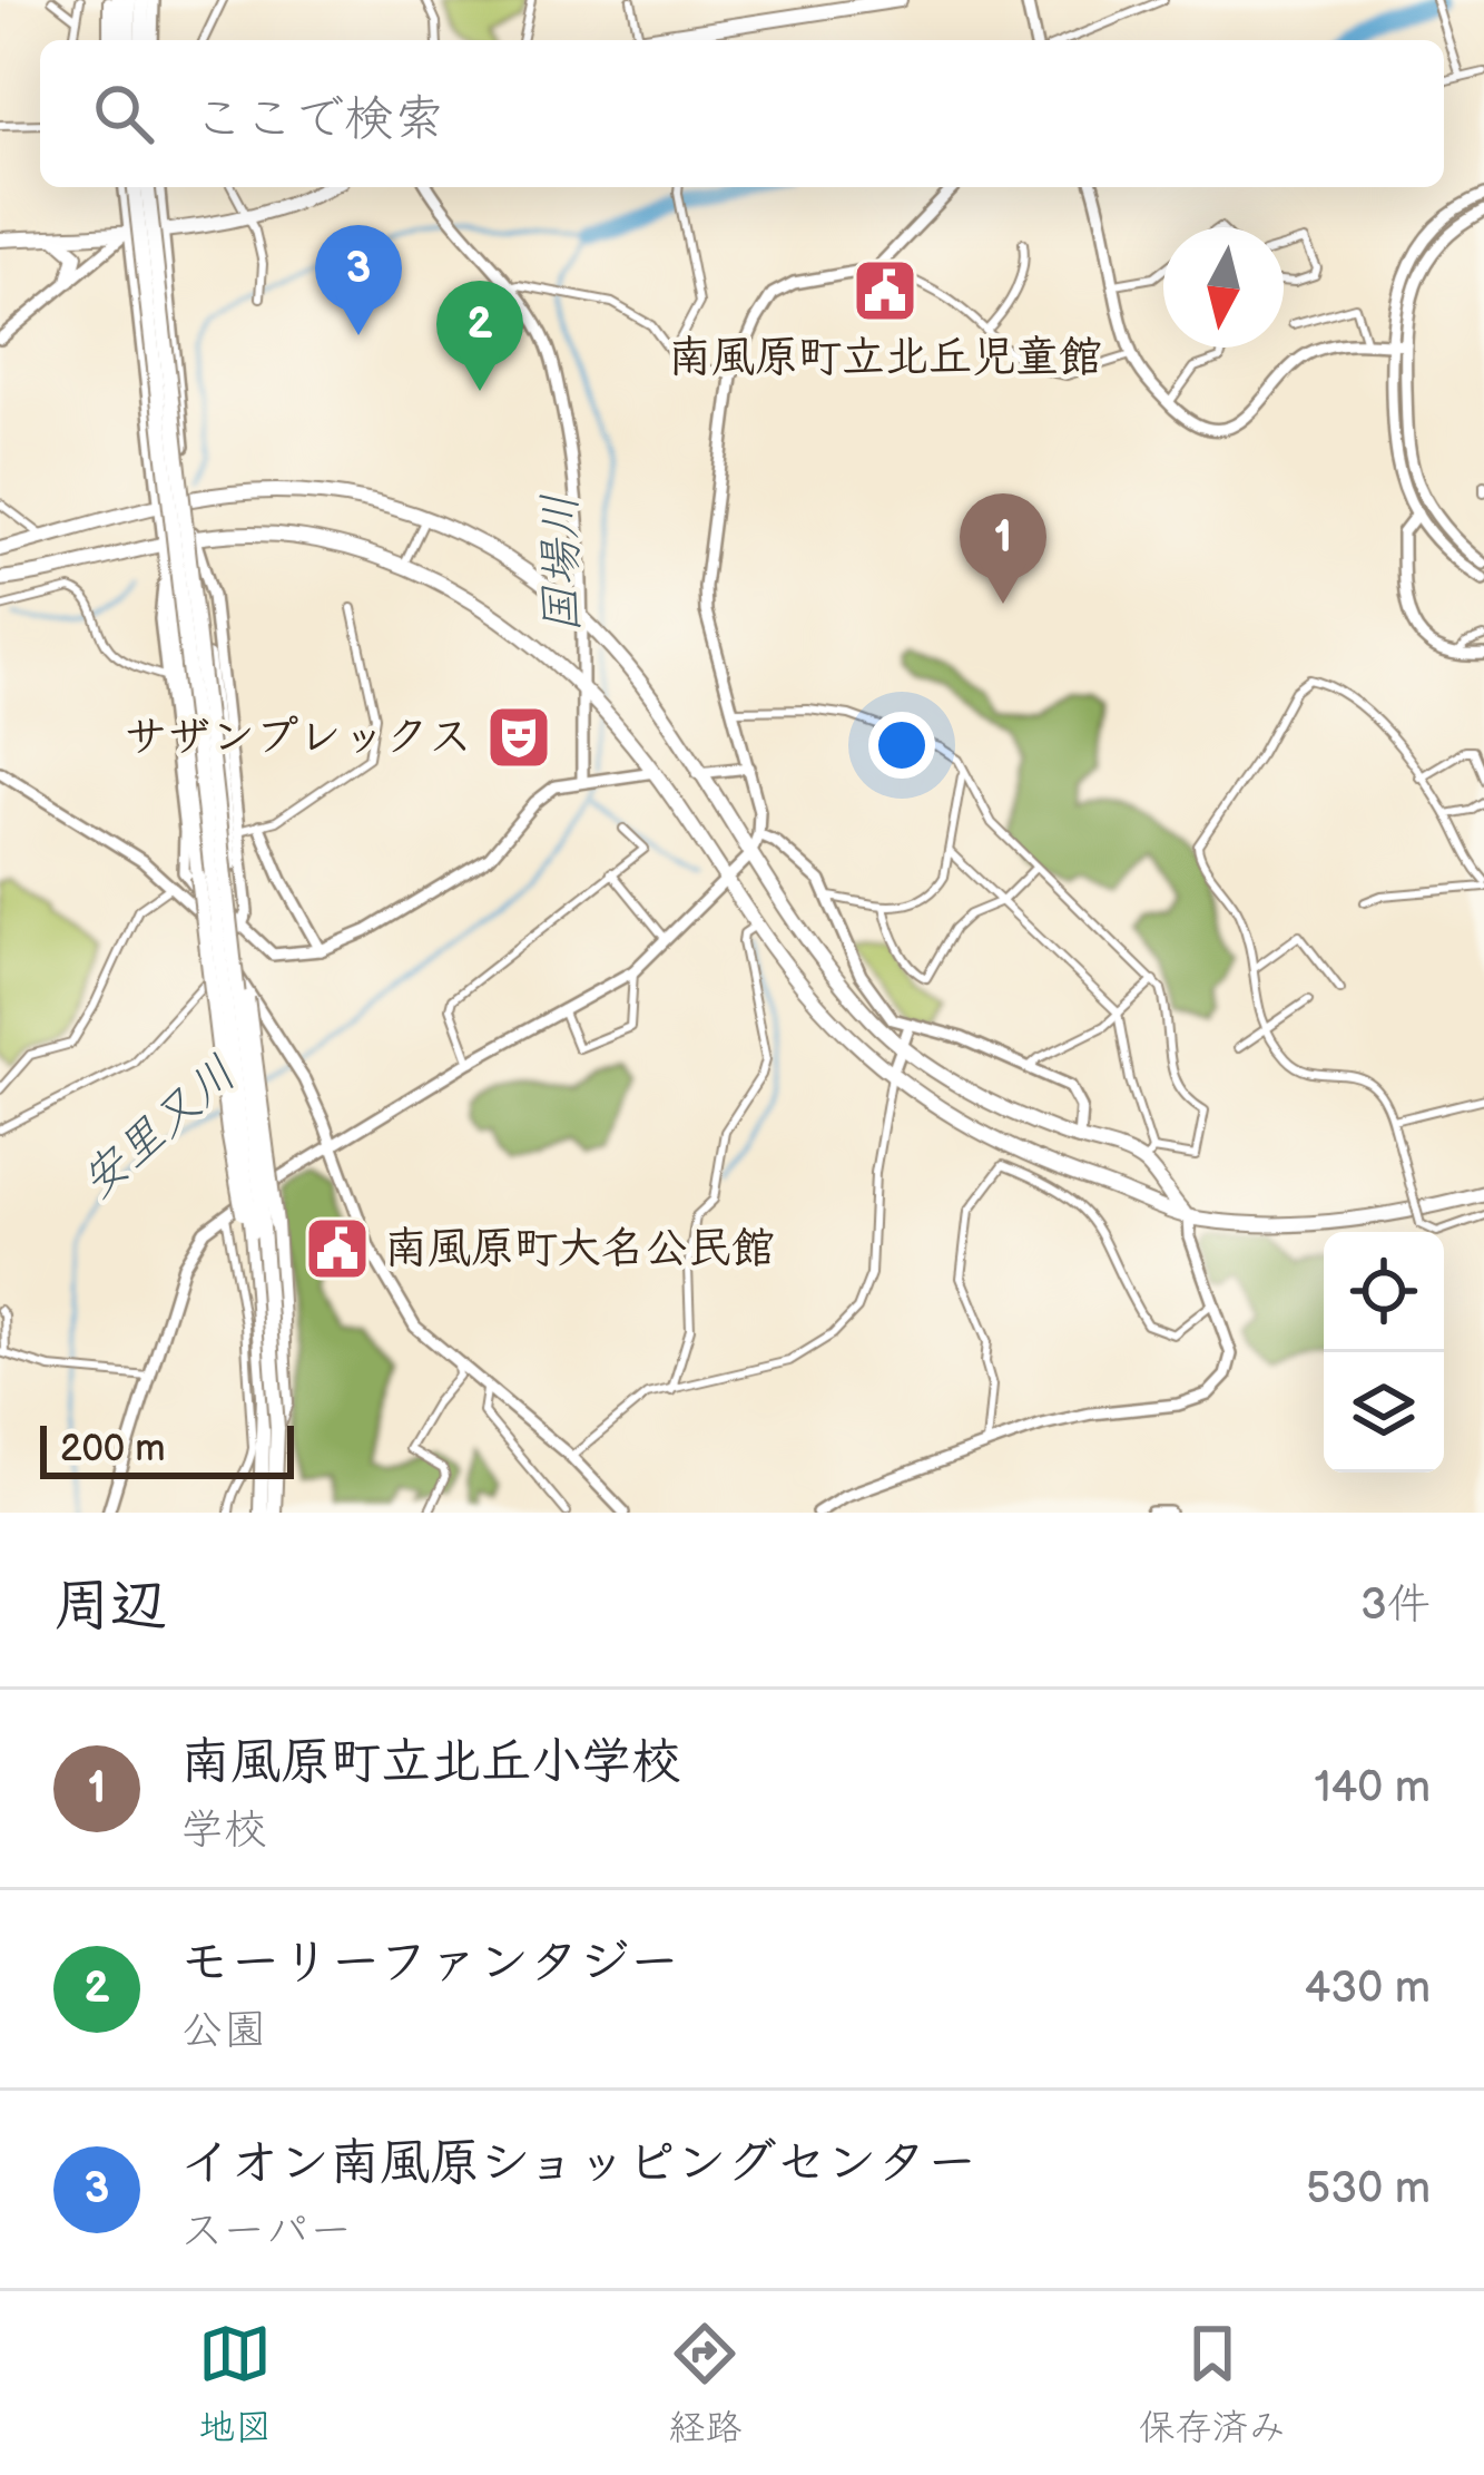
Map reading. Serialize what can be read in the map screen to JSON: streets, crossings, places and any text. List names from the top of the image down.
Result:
{
  "water": ["国場川", "安里又川"],
  "places": {
    "public building": ["南風原町立北丘児童館", "南風原町大名公民館"],
    "theatre": ["サザンプレックス"]
  },
  "scale_bar": "200 m",
  "north": "bottom",
  "page": {
    "search": "ここで検索",
    "pins": ["3", "2", "1"],
    "scale": "200 m",
    "heading": ["周辺", "3件"],
    "list": [
      {
        "mark": "1",
        "name": "南風原町立北丘小学校",
        "note": "学校",
        "value": "140 m"
      },
      {
        "mark": "2",
        "name": "モーリーファンタジー",
        "note": "公園",
        "value": "430 m"
      },
      {
        "mark": "3",
        "name": "イオン南風原ショッピングセンター",
        "note": "スーパー",
        "value": "530 m"
      }
    ],
    "nav": ["地図", "経路", "保存済み"]
  }
}
